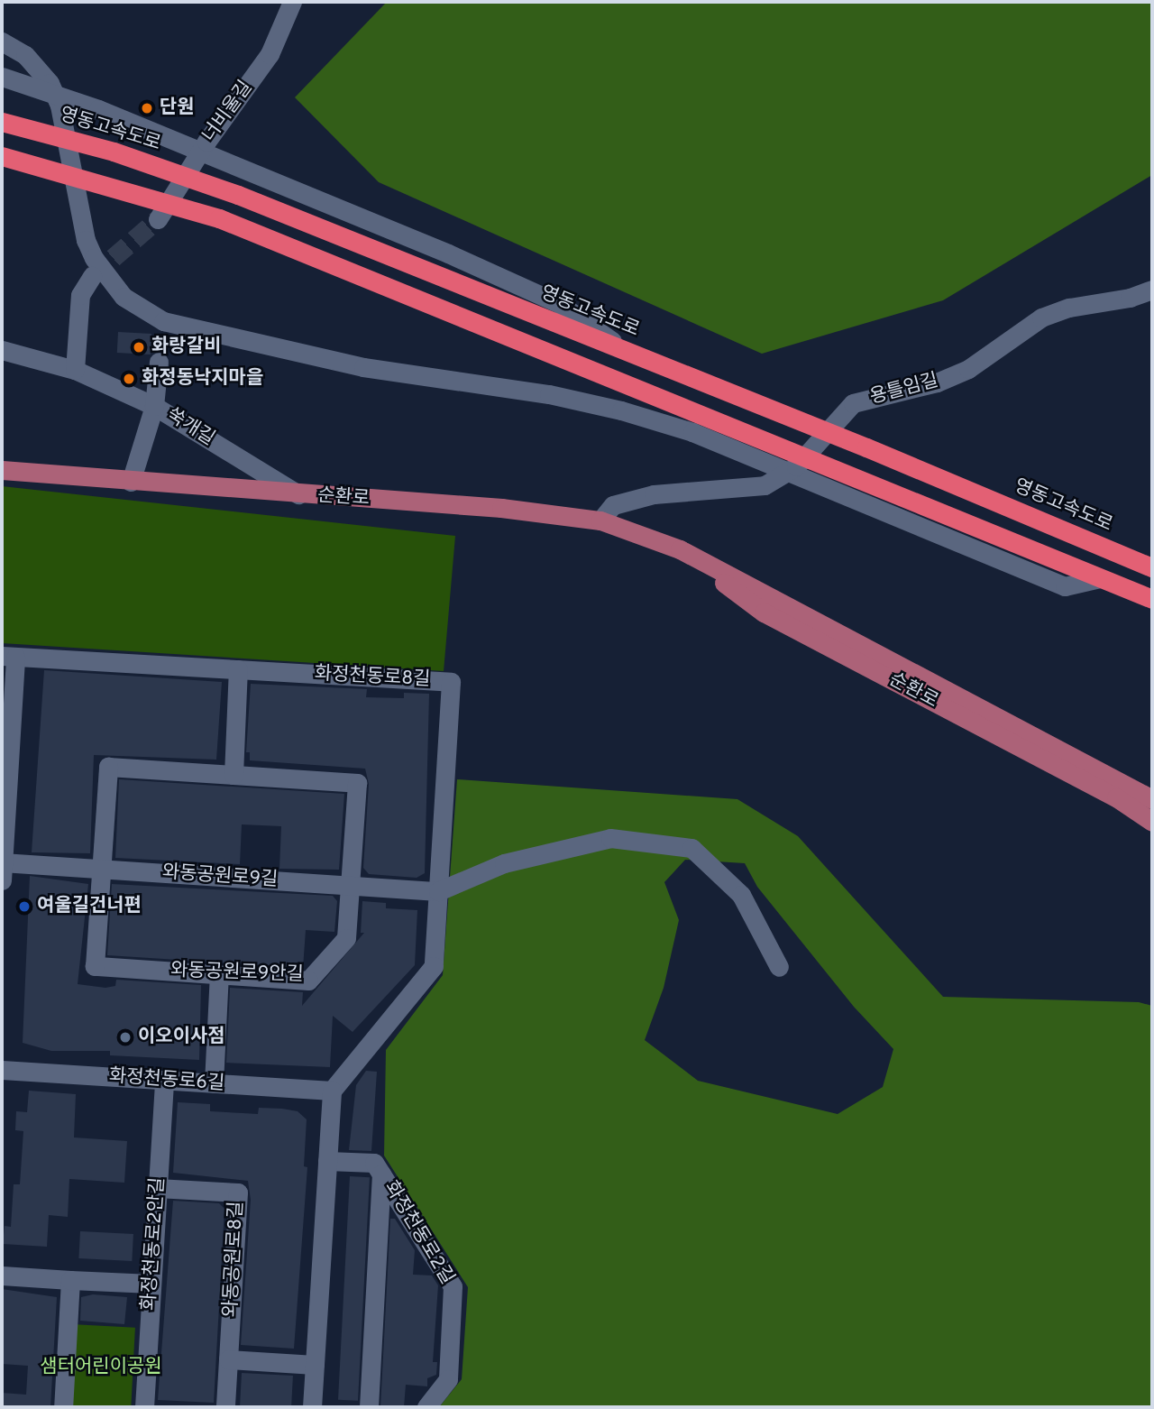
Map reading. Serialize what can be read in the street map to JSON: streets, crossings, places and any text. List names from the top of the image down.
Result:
{
  "streets": {
    "highway": ["영동고속도로"],
    "main road": ["순환로"],
    "street": [
      "너비울길",
      "용틀임길",
      "쑥개길",
      "화정천동로8길",
      "와동공원로9길",
      "와동공원로9안길",
      "화정천동로6길",
      "화정천동로2길",
      "화정천동로2안길",
      "와동공원로8길"
    ]
  },
  "crossings": [
    ["용틀임길", "순환로"],
    ["쑥개길", "순환로"],
    ["화정천동로8길", "와동공원로9길"],
    ["화정천동로8길", "화정천동로6길"],
    ["와동공원로9길", "와동공원로9안길"],
    ["화정천동로6길", "화정천동로2안길"],
    ["화정천동로2안길", "와동공원로8길"]
  ],
  "parks": ["샘터어린이공원"],
  "places": [
    "단원",
    "화랑갈비",
    "화정동낙지마을",
    "여울길건너편",
    "이오이사점"
  ]
}
